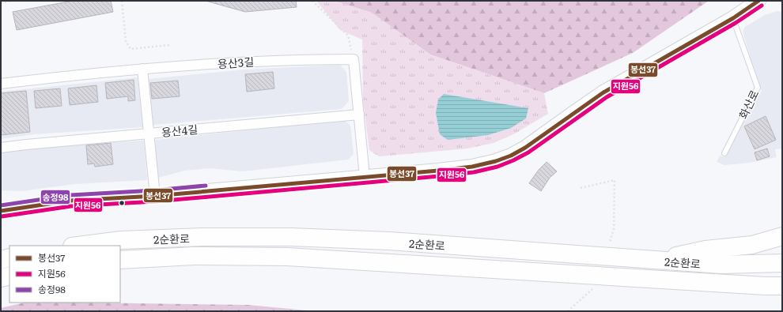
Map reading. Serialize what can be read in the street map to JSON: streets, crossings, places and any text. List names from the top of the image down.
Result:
{
  "streets": {
    "highway": ["2순환로"],
    "street": ["용산3길", "용산4길"],
    "lane": ["화산로"]
  },
  "lines": ["transit line 봉선37", "transit line 지원56", "transit line 송정98"],
  "legend": ["봉선37", "지원56", "송정98"]
}
